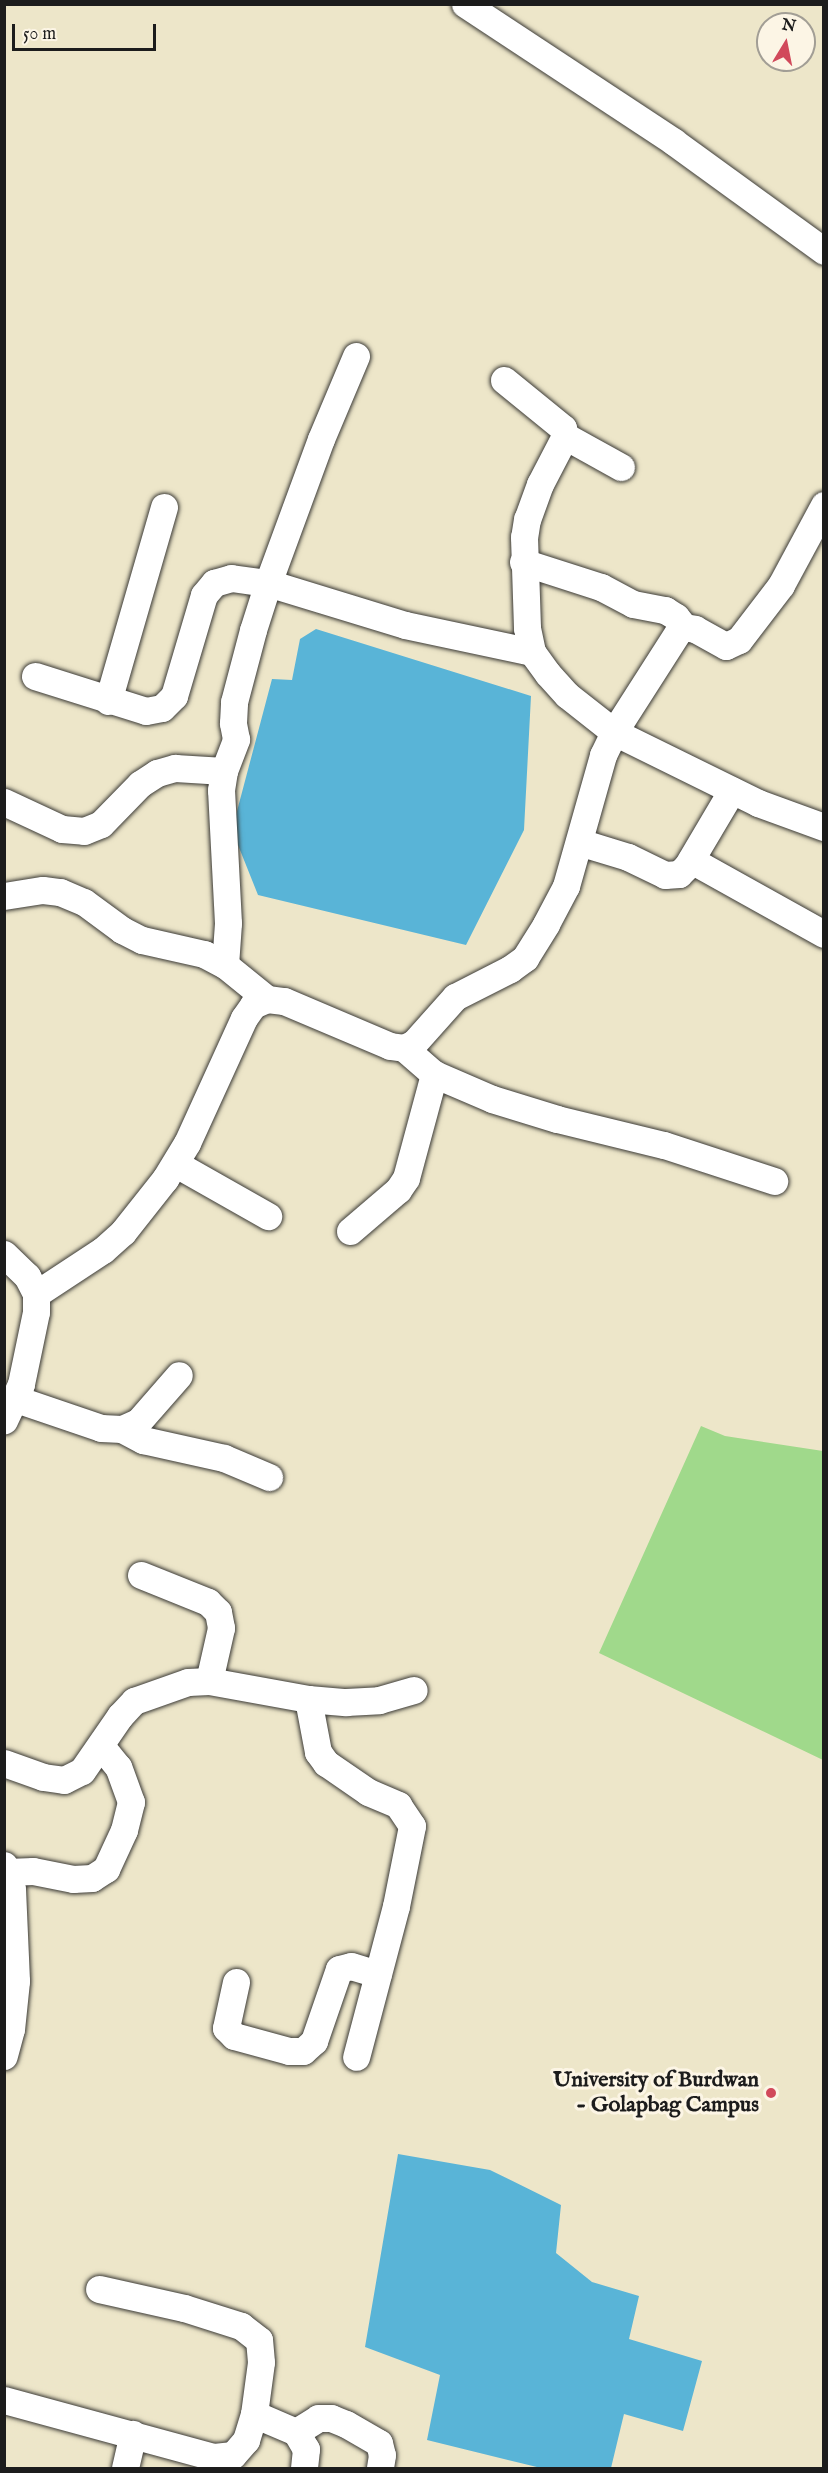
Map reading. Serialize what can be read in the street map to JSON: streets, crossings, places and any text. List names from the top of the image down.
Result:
{
  "places": ["University of Burdwan - Golapbag Campus"],
  "scale_bar": "50 m",
  "north": "top"
}
